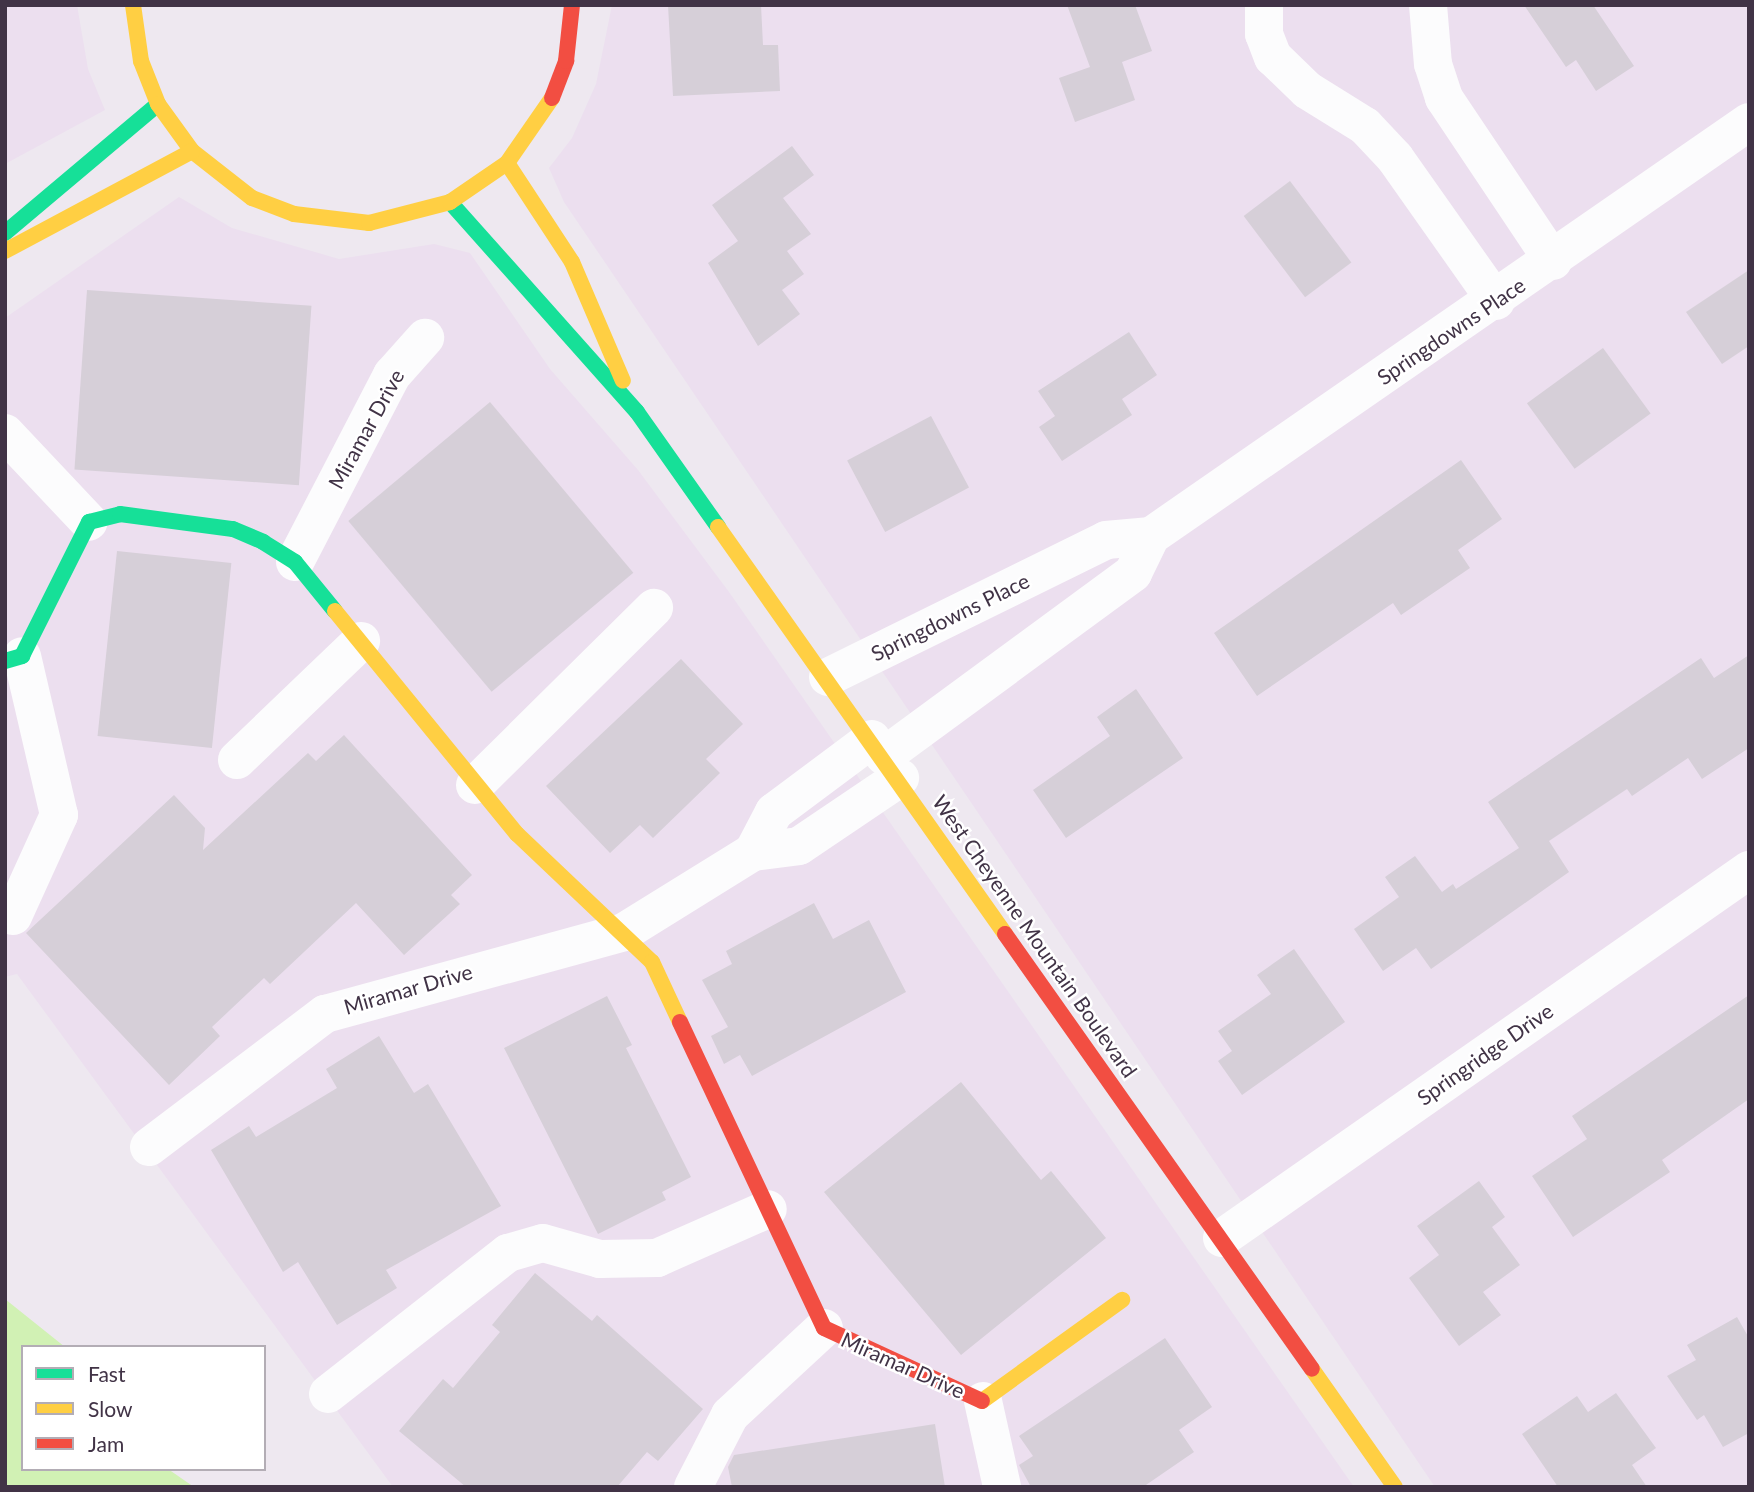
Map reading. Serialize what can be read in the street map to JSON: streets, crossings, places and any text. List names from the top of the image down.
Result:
{
  "streets": {
    "street": [
      "Springdowns Place",
      "Miramar Drive",
      "West Cheyenne Mountain Boulevard",
      "Springridge Drive"
    ]
  },
  "crossings": [
    ["Springdowns Place", "Miramar Drive"],
    ["Springdowns Place", "West Cheyenne Mountain Boulevard"],
    ["Miramar Drive", "West Cheyenne Mountain Boulevard"],
    ["West Cheyenne Mountain Boulevard", "Springridge Drive"]
  ],
  "legend": ["Fast", "Slow", "Jam"]
}
